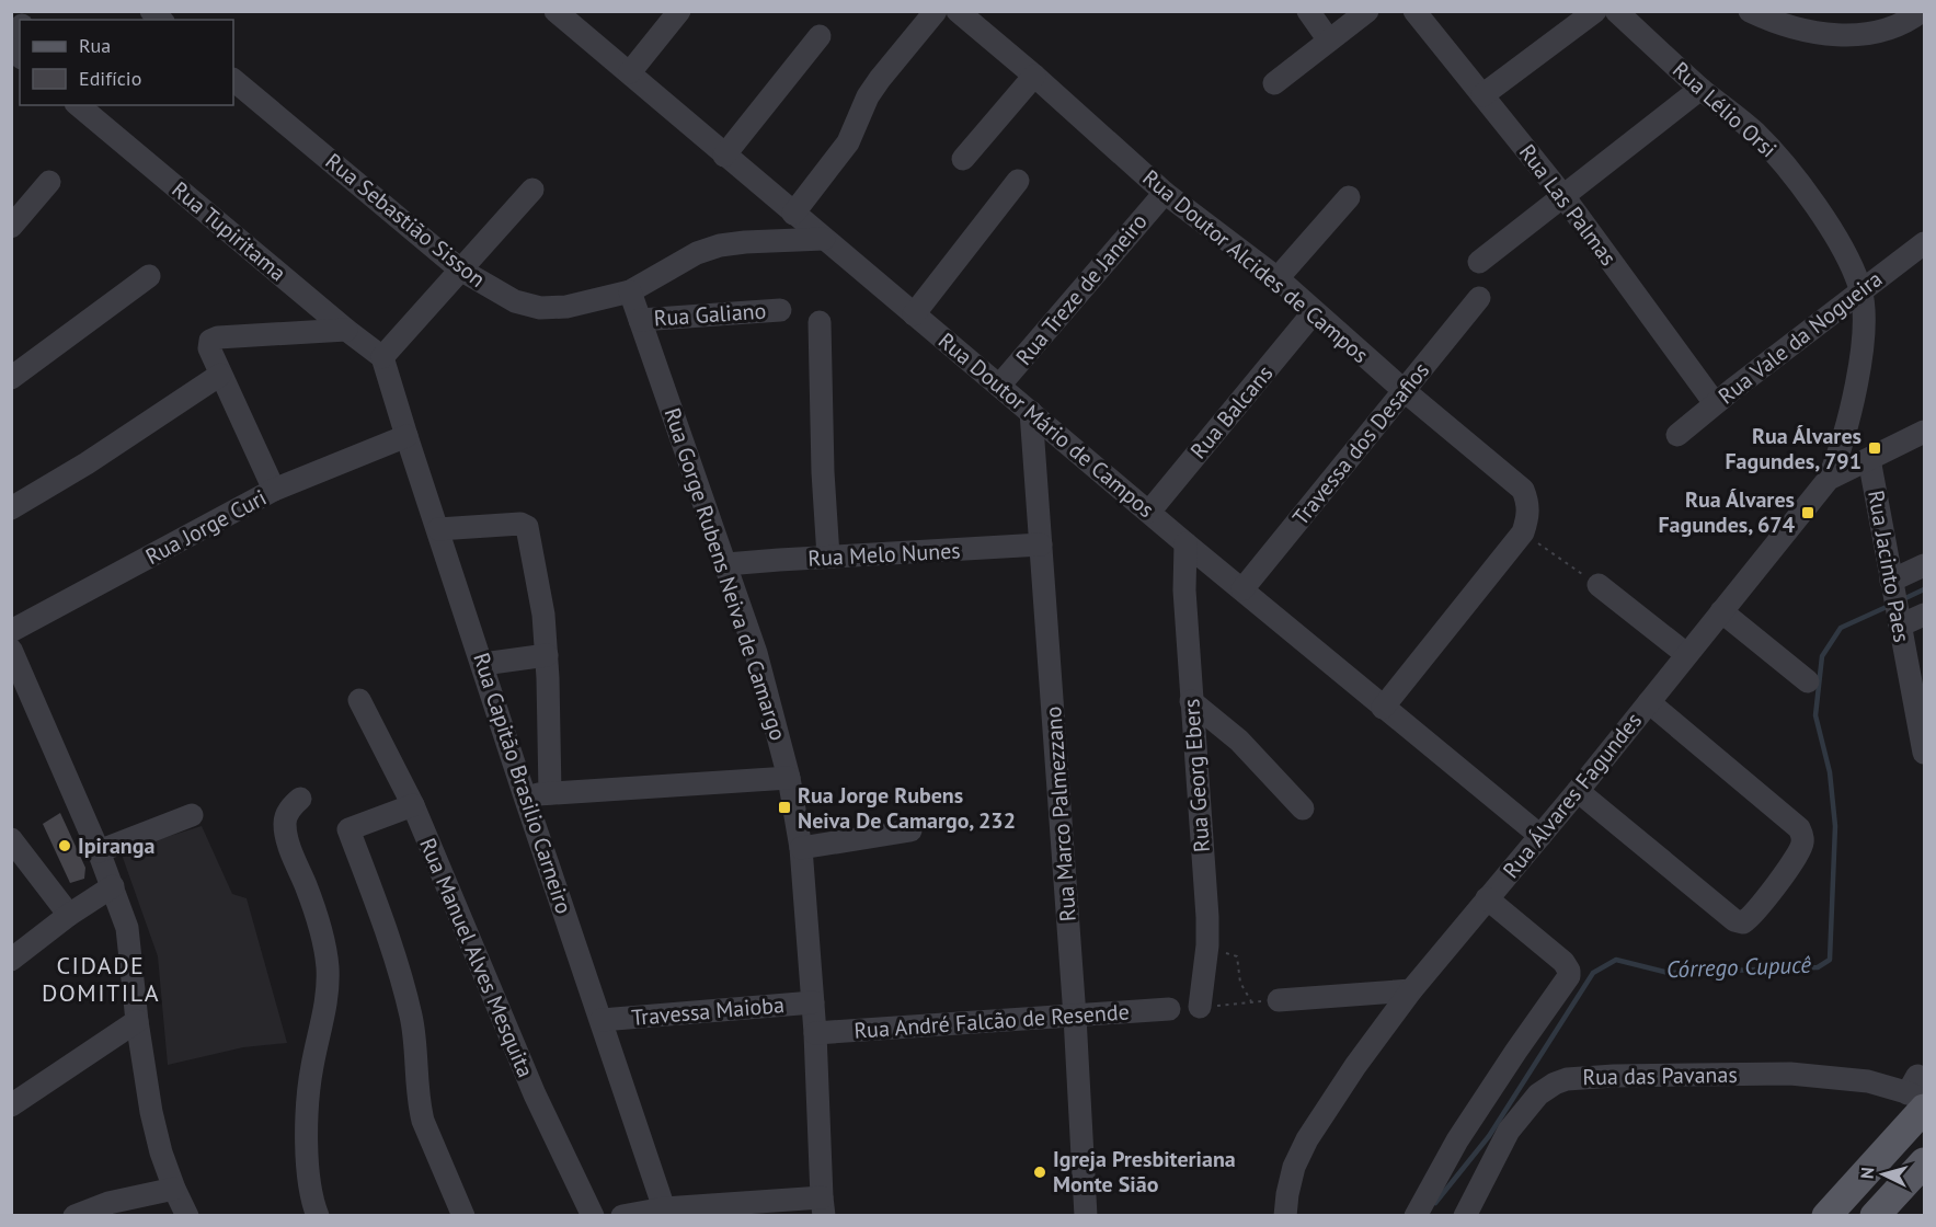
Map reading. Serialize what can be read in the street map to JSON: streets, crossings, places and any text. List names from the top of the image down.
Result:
{
  "streets": {
    "street": [
      "Rua Lélio Orsi",
      "Rua Las Palmas",
      "Rua Sebastião Sisson",
      "Rua Tupiritama",
      "Rua Doutor Alcides de Campos",
      "Rua Treze de Janeiro",
      "Rua Galiano",
      "Rua Vale da Nogueira",
      "Rua Balcans",
      "Rua Doutor Mário de Campos",
      "Travessa dos Desafios",
      "Rua Jorge Curi",
      "Rua Melo Nunes",
      "Rua Jacinto Paes",
      "Rua Gorge Rubens Neiva de Camargo",
      "Rua Georg Ebers",
      "Rua Capitão Brasilio Carneiro",
      "Rua Álvares Fagundes",
      "Rua Marco Palmezzano",
      "Rua Manuel Alves Mesquita",
      "Travessa Maioba",
      "Rua André Falcão de Resende",
      "Rua das Pavanas"
    ]
  },
  "crossings": [
    ["Rua Lélio Orsi", "Rua Vale da Nogueira"],
    ["Rua Lélio Orsi", "Rua Álvares Fagundes"],
    ["Rua Las Palmas", "Rua Vale da Nogueira"],
    ["Rua Sebastião Sisson", "Rua Doutor Mário de Campos"],
    ["Rua Sebastião Sisson", "Rua Gorge Rubens Neiva de Camargo"],
    ["Rua Tupiritama", "Rua Capitão Brasilio Carneiro"],
    ["Rua Doutor Alcides de Campos", "Rua Treze de Janeiro"],
    ["Rua Doutor Alcides de Campos", "Rua Balcans"],
    ["Rua Doutor Alcides de Campos", "Travessa dos Desafios"],
    ["Rua Treze de Janeiro", "Rua Doutor Mário de Campos"],
    ["Rua Galiano", "Rua Gorge Rubens Neiva de Camargo"],
    ["Rua Balcans", "Rua Doutor Mário de Campos"],
    ["Rua Doutor Mário de Campos", "Travessa dos Desafios"],
    ["Rua Doutor Mário de Campos", "Rua Georg Ebers"],
    ["Rua Doutor Mário de Campos", "Rua Álvares Fagundes"],
    ["Rua Doutor Mário de Campos", "Rua Marco Palmezzano"],
    ["Rua Jorge Curi", "Rua Capitão Brasilio Carneiro"],
    ["Rua Melo Nunes", "Rua Gorge Rubens Neiva de Camargo"],
    ["Rua Melo Nunes", "Rua Marco Palmezzano"],
    ["Rua Jacinto Paes", "Rua Álvares Fagundes"],
    ["Rua Gorge Rubens Neiva de Camargo", "Travessa Maioba"],
    ["Rua Gorge Rubens Neiva de Camargo", "Rua André Falcão de Resende"],
    ["Rua Capitão Brasilio Carneiro", "Travessa Maioba"],
    ["Rua Marco Palmezzano", "Rua André Falcão de Resende"]
  ],
  "districts": ["CIDADE DOMITILA"],
  "water": ["Córrego Cupucê"],
  "places": {
    "transit": ["Rua Álvares Fagundes, 791", "Rua Álvares Fagundes, 674", "Rua Jorge Rubens Neiva De Camargo, 232"],
    "other": ["Ipiranga", "Igreja Presbiteriana Monte Sião"]
  },
  "legend": ["Rua", "Edifício"],
  "north": "left"
}
